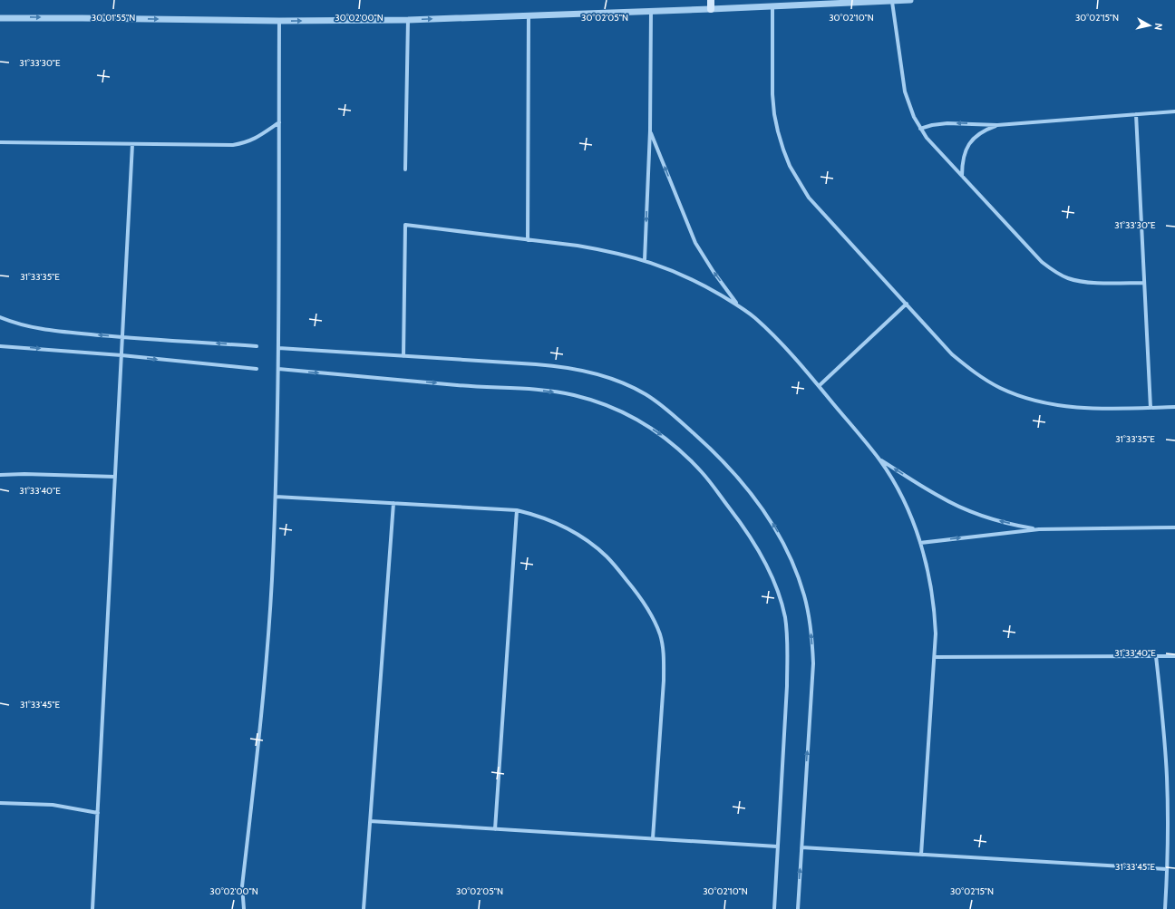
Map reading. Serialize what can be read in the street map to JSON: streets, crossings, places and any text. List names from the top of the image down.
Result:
{
  "north": "right",
  "coordinates": [
    "30°01'55\"N",
    "30°02'00\"N",
    "30°02'05\"N",
    "30°02'10\"N",
    "30°02'15\"N",
    "31°33'30\"E",
    "31°33'35\"E",
    "31°33'40\"E",
    "31°33'45\"E"
  ]
}
